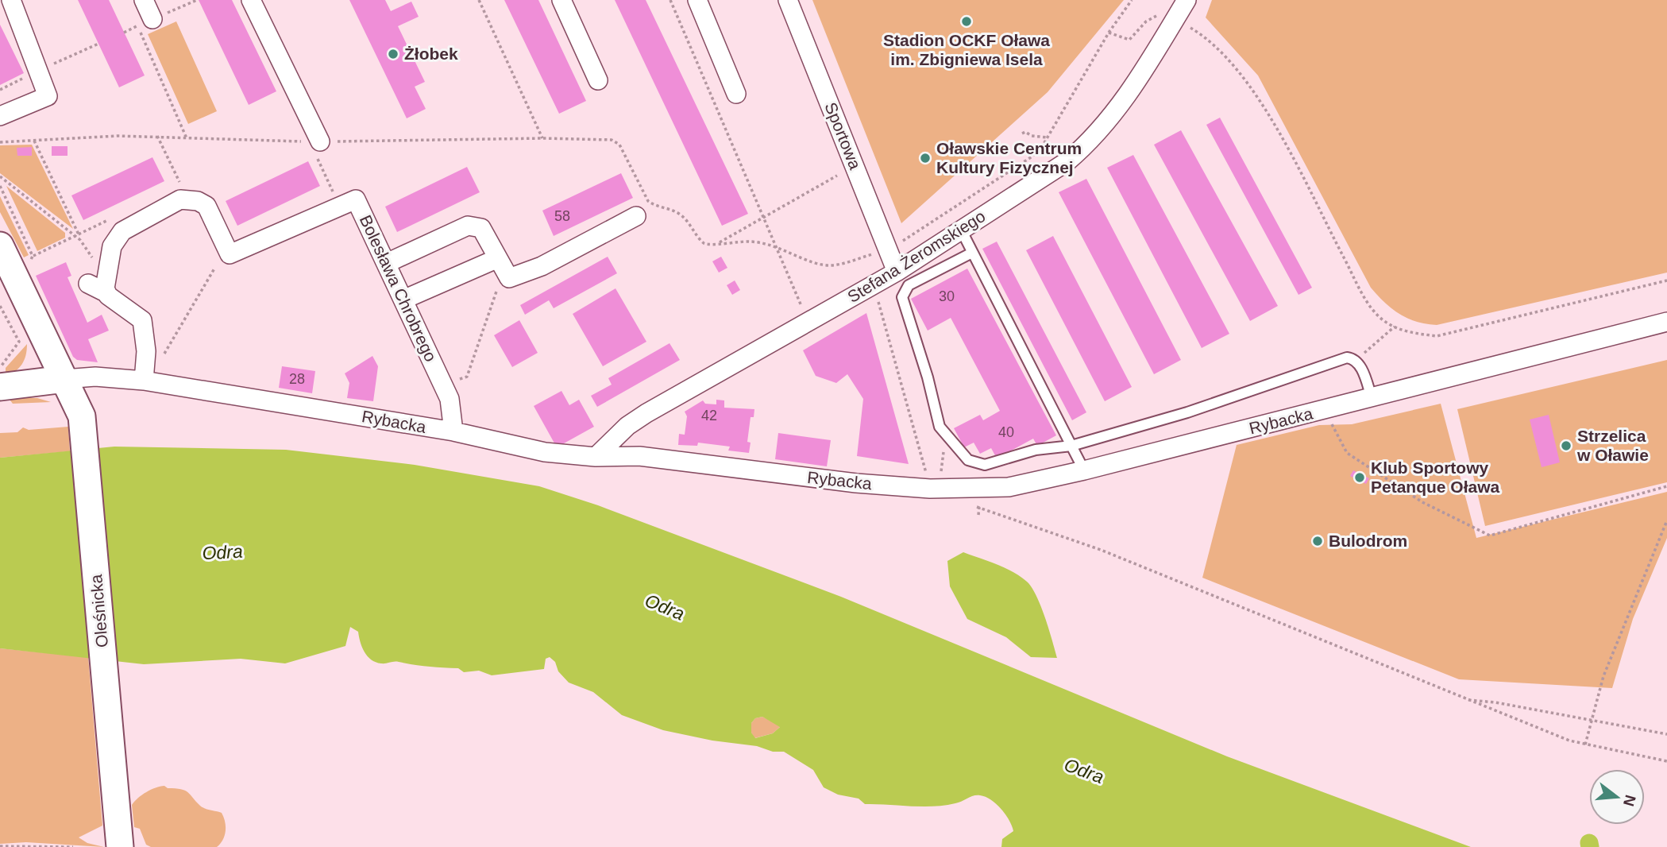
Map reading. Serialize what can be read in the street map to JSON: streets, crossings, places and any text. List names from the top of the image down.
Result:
{
  "streets": {
    "main road": ["Rybacka", "Oleśnicka"],
    "street": ["Sportowa", "Stefana Żeromskiego", "Bolesława Chrobrego"]
  },
  "crossings": [
    ["Sportowa", "Stefana Żeromskiego"],
    ["Stefana Żeromskiego", "Rybacka"],
    ["Bolesława Chrobrego", "Rybacka"],
    ["Rybacka", "Oleśnicka"]
  ],
  "water": ["Odra"],
  "places": [
    "Stadion OCKF Oława im. Zbigniewa Isela",
    "Żłobek",
    "Oławskie Centrum Kultury Fizycznej",
    "Strzelica w Oławie",
    "Klub Sportowy Petanque Oława",
    "Bulodrom"
  ],
  "house_numbers": [
    "58",
    "30",
    "28",
    "42",
    "40"
  ],
  "north": "right"
}
